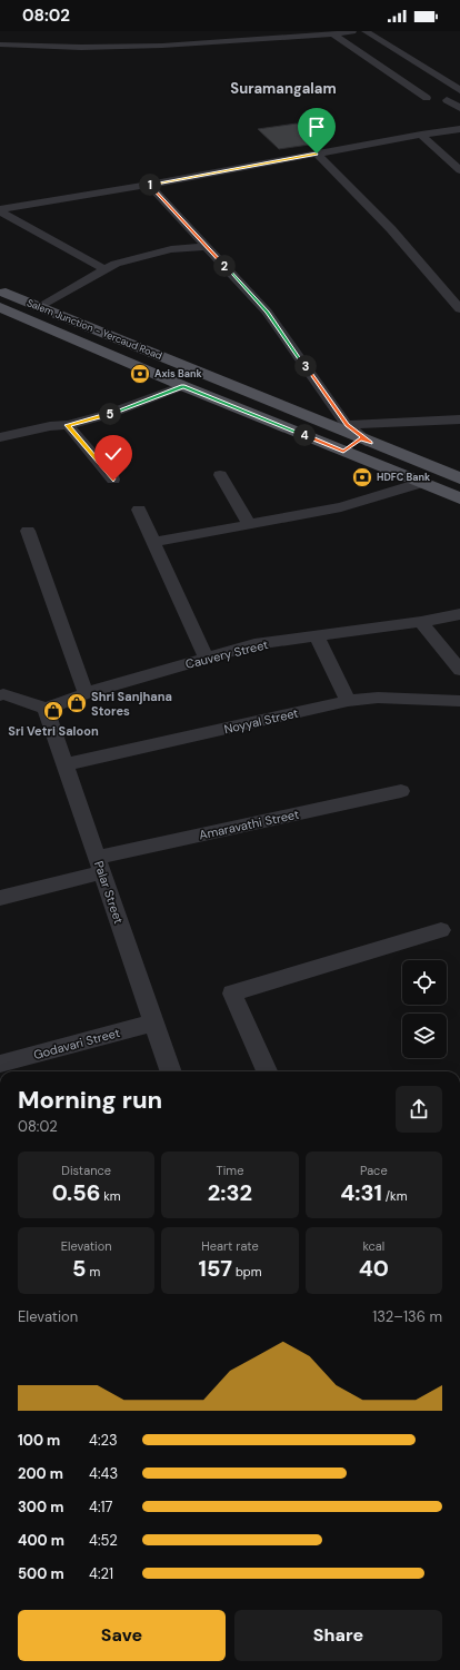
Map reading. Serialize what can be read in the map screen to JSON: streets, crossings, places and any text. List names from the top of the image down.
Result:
{
  "streets": {
    "main road": ["Salem Junction - Yercaud Road"],
    "street": [
      "Cauvery Street",
      "Noyyal Street",
      "Amaravathi Street",
      "Palar Street",
      "Godavari Street"
    ]
  },
  "crossings": [
    ["Cauvery Street", "Palar Street"],
    ["Noyyal Street", "Palar Street"],
    ["Amaravathi Street", "Palar Street"],
    ["Palar Street", "Godavari Street"]
  ],
  "districts": ["Suramangalam"],
  "places": {
    "bank": ["Axis Bank", "HDFC Bank"],
    "shop": ["Shri Sanjhana Stores", "Sri Vetri Saloon"]
  },
  "page": {
    "status": "08:02",
    "pins": [
      "1",
      "2",
      "3",
      "5",
      "4"
    ],
    "heading": ["Morning run", "08:02"],
    "stats": [
      ["Distance", "0.56 km"],
      ["Time", "2:32"],
      ["Pace", "4:31 /km"],
      ["Elevation", "5 m"],
      ["Heart rate", "157 bpm"],
      ["kcal", "40"]
    ],
    "chart": ["Elevation", "132–136 m"],
    "list": [
      {
        "name": "100 m",
        "note": "4:23"
      },
      {
        "name": "200 m",
        "note": "4:43"
      },
      {
        "name": "300 m",
        "note": "4:17"
      },
      {
        "name": "400 m",
        "note": "4:52"
      },
      {
        "name": "500 m",
        "note": "4:21"
      }
    ],
    "buttons": ["Save", "Share"]
  }
}
